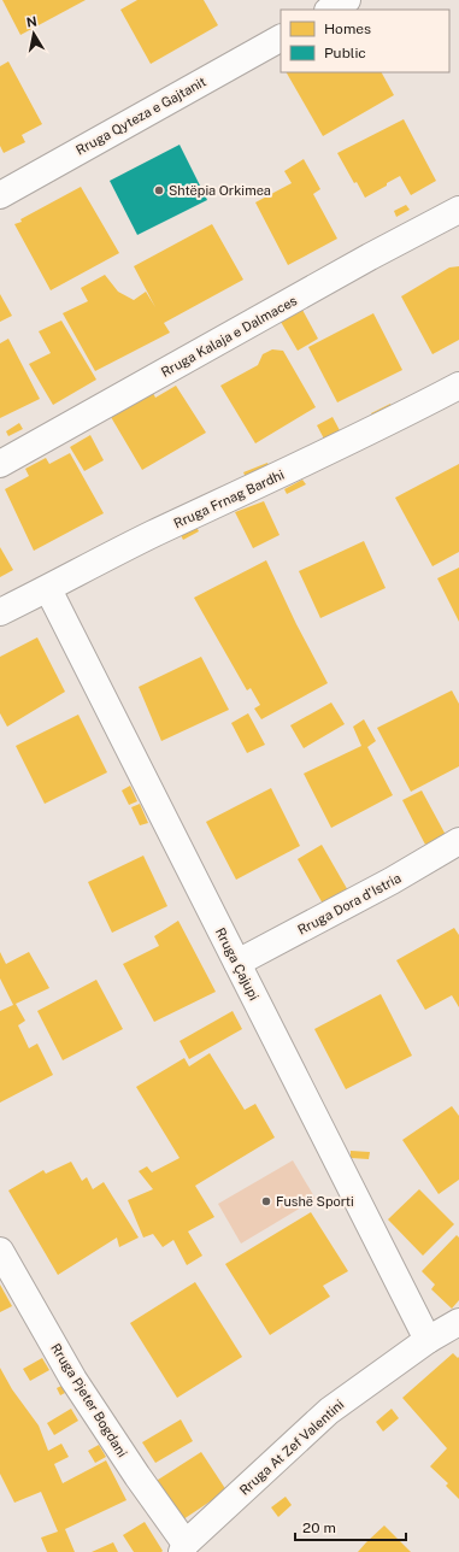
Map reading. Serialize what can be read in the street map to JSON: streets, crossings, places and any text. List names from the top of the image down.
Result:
{
  "streets": {
    "street": [
      "Rruga Qyteza e Gajtanit",
      "Rruga Kalaja e Dalmaces",
      "Rruga Frnag Bardhi",
      "Rruga Dora d'Istria",
      "Rruga Çajupi",
      "Rruga Pjeter Bogdani",
      "Rruga At Zef Valentini"
    ]
  },
  "crossings": [
    ["Rruga Frnag Bardhi", "Rruga Çajupi"],
    ["Rruga Dora d'Istria", "Rruga Çajupi"],
    ["Rruga Çajupi", "Rruga At Zef Valentini"],
    ["Rruga Pjeter Bogdani", "Rruga At Zef Valentini"]
  ],
  "places": ["Shtëpia Orkimea", "Fushë Sporti"],
  "legend": ["Homes", "Public"],
  "scale_bar": "20 m",
  "north": "top"
}
